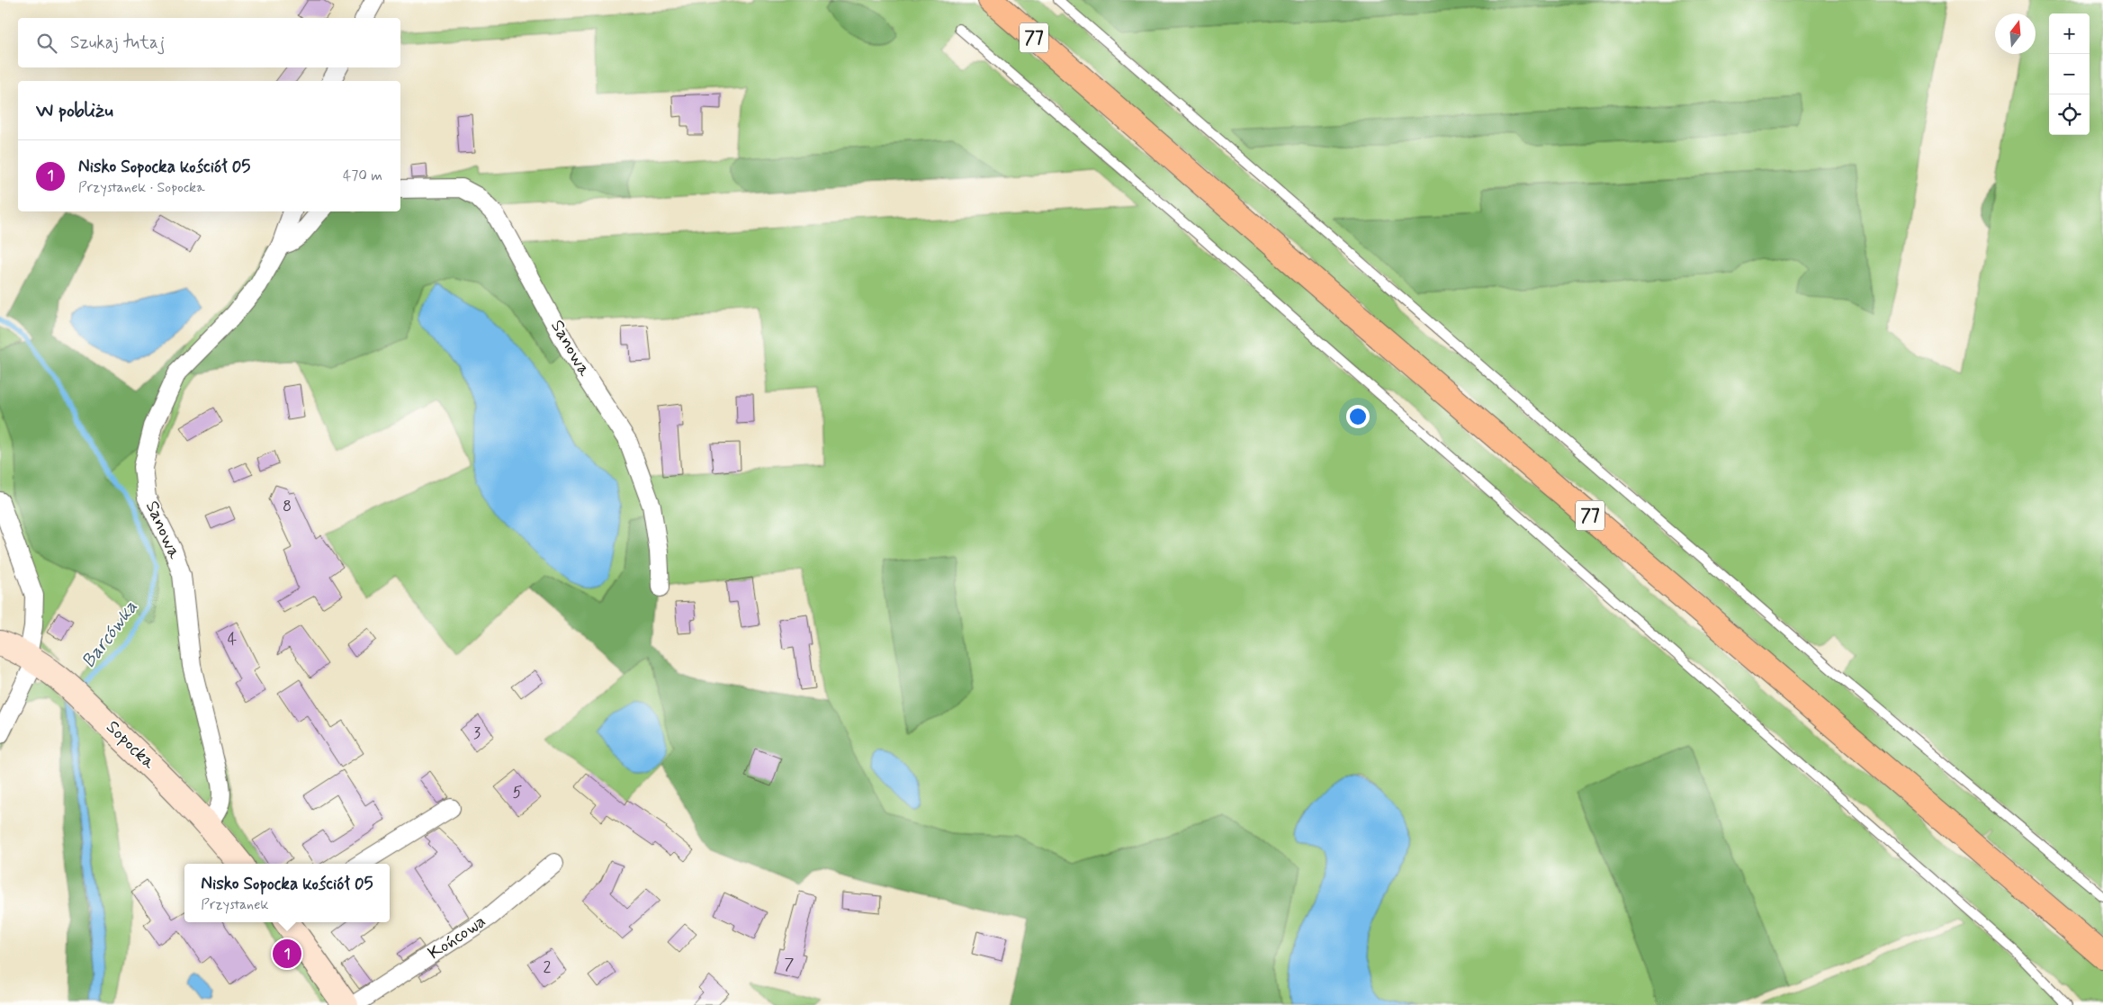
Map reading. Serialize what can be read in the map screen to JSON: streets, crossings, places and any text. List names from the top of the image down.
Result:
{
  "streets": {
    "main road": ["77"],
    "street": ["Sanowa", "Sopocka", "Końcowa"]
  },
  "crossings": [
    ["Sanowa", "Sopocka"]
  ],
  "water": ["Barcówka"],
  "house_numbers": [
    "8",
    "4",
    "3",
    "5",
    "7",
    "2"
  ],
  "north": "top",
  "page": {
    "map_buttons": ["+", "−"],
    "search": "Szukaj tutaj",
    "heading": "W pobliżu",
    "list": [
      {
        "mark": "1",
        "name": "Nisko Sopocka kościół 05",
        "note": "Przystanek · Sopocka",
        "value": "470 m"
      }
    ],
    "popup": ["Nisko Sopocka kościół 05", "Przystanek"],
    "pins": "1"
  }
}
